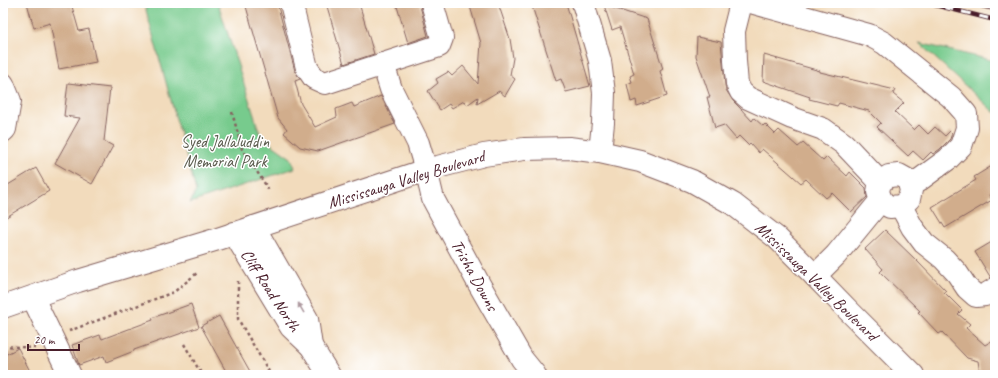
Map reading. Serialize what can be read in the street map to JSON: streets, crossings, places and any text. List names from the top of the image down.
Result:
{
  "streets": {
    "street": ["Mississauga Valley Boulevard", "Trisha Downs", "Cliff Road North"]
  },
  "crossings": [
    ["Mississauga Valley Boulevard", "Trisha Downs"],
    ["Mississauga Valley Boulevard", "Cliff Road North"]
  ],
  "parks": ["Syed Jallaluddin Memorial Park"],
  "scale_bar": "20 m"
}
